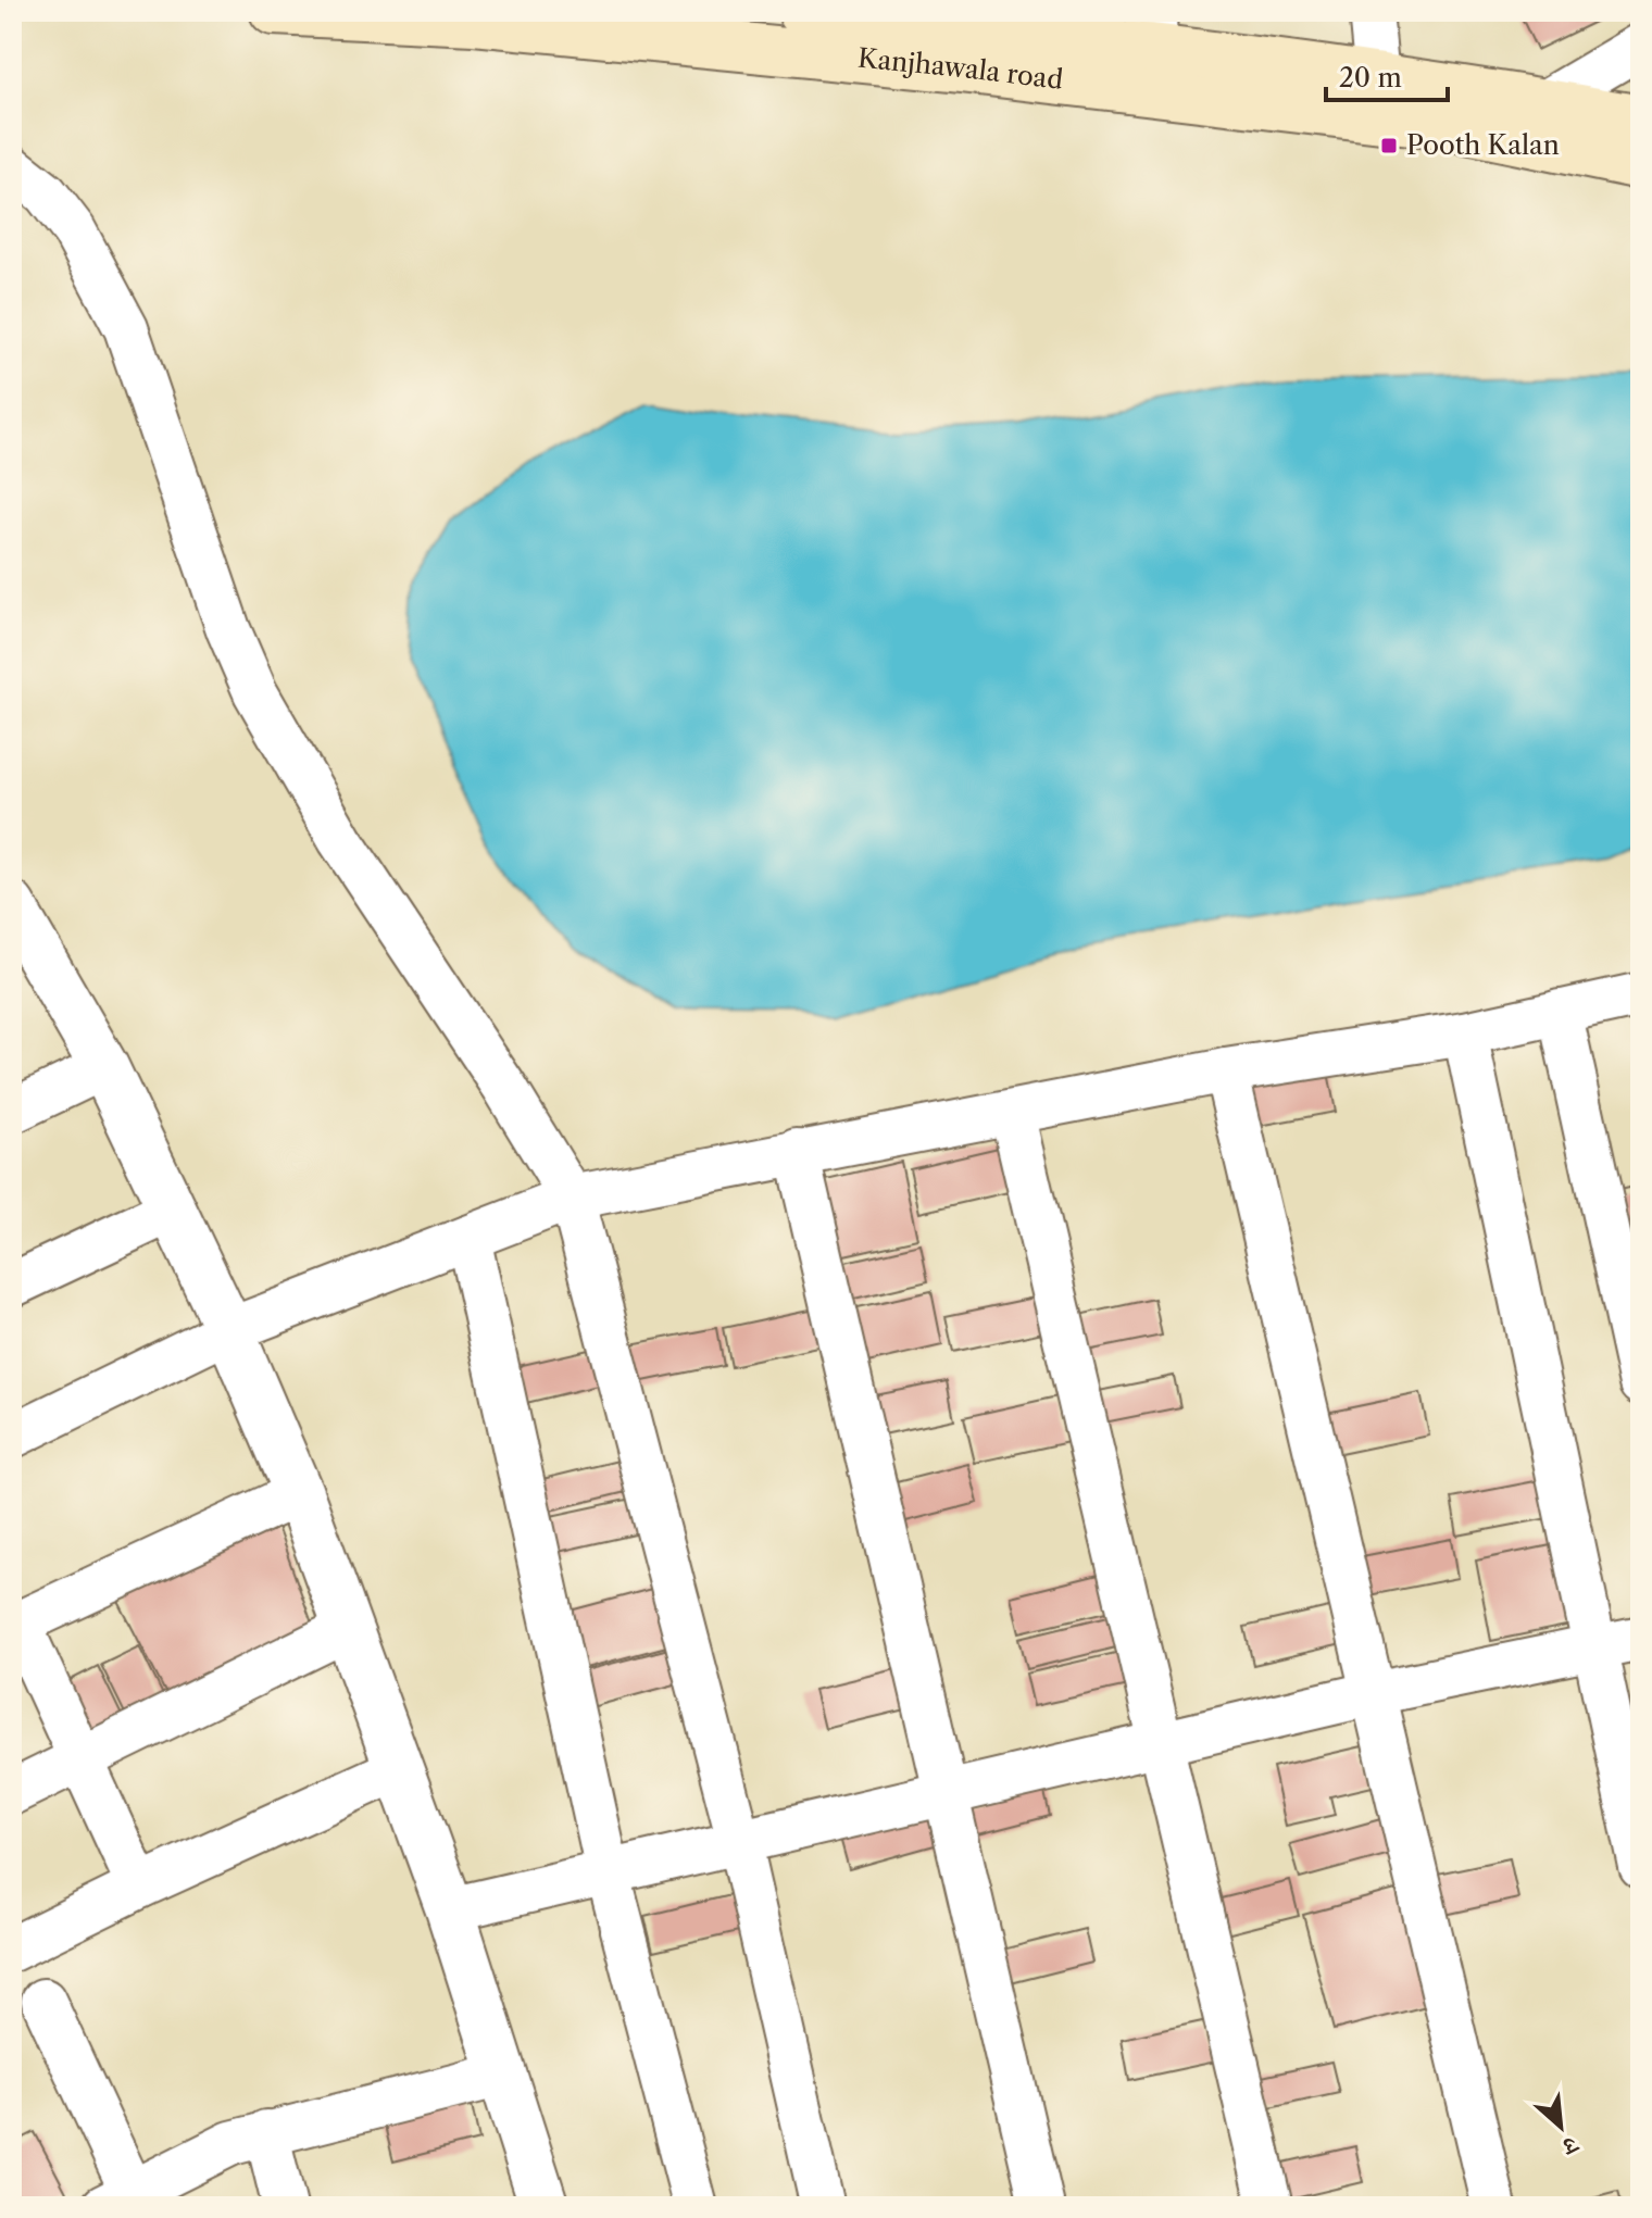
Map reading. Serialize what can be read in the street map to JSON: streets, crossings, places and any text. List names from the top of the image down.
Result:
{
  "streets": {
    "main road": ["Kanjhawala road"]
  },
  "places": {
    "transit": ["Pooth Kalan"]
  },
  "scale_bar": "20 m",
  "north": "bottom right"
}
